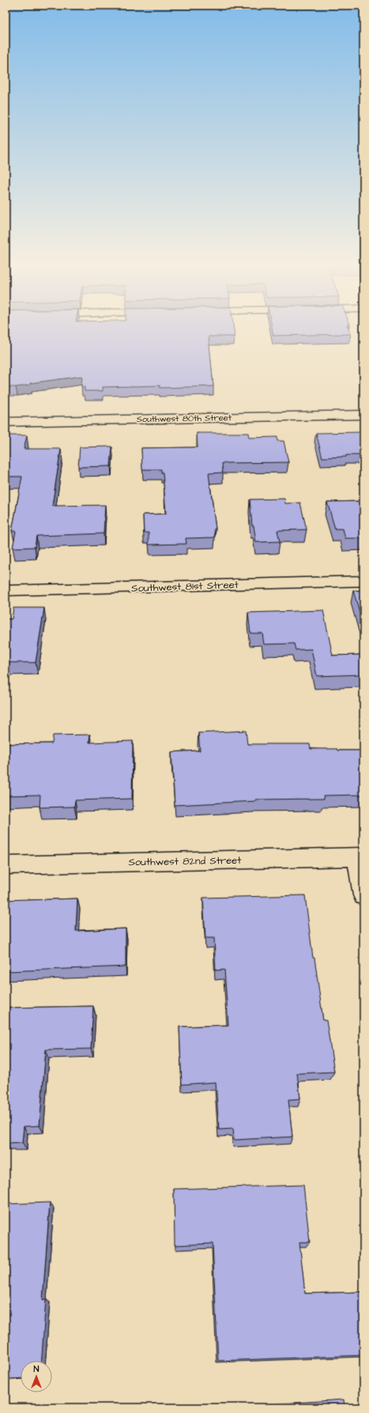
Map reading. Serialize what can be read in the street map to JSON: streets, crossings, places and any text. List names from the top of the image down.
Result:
{
  "streets": {
    "street": ["Southwest 80th Street", "Southwest 81st Street", "Southwest 82nd Street"]
  },
  "north": "top"
}
